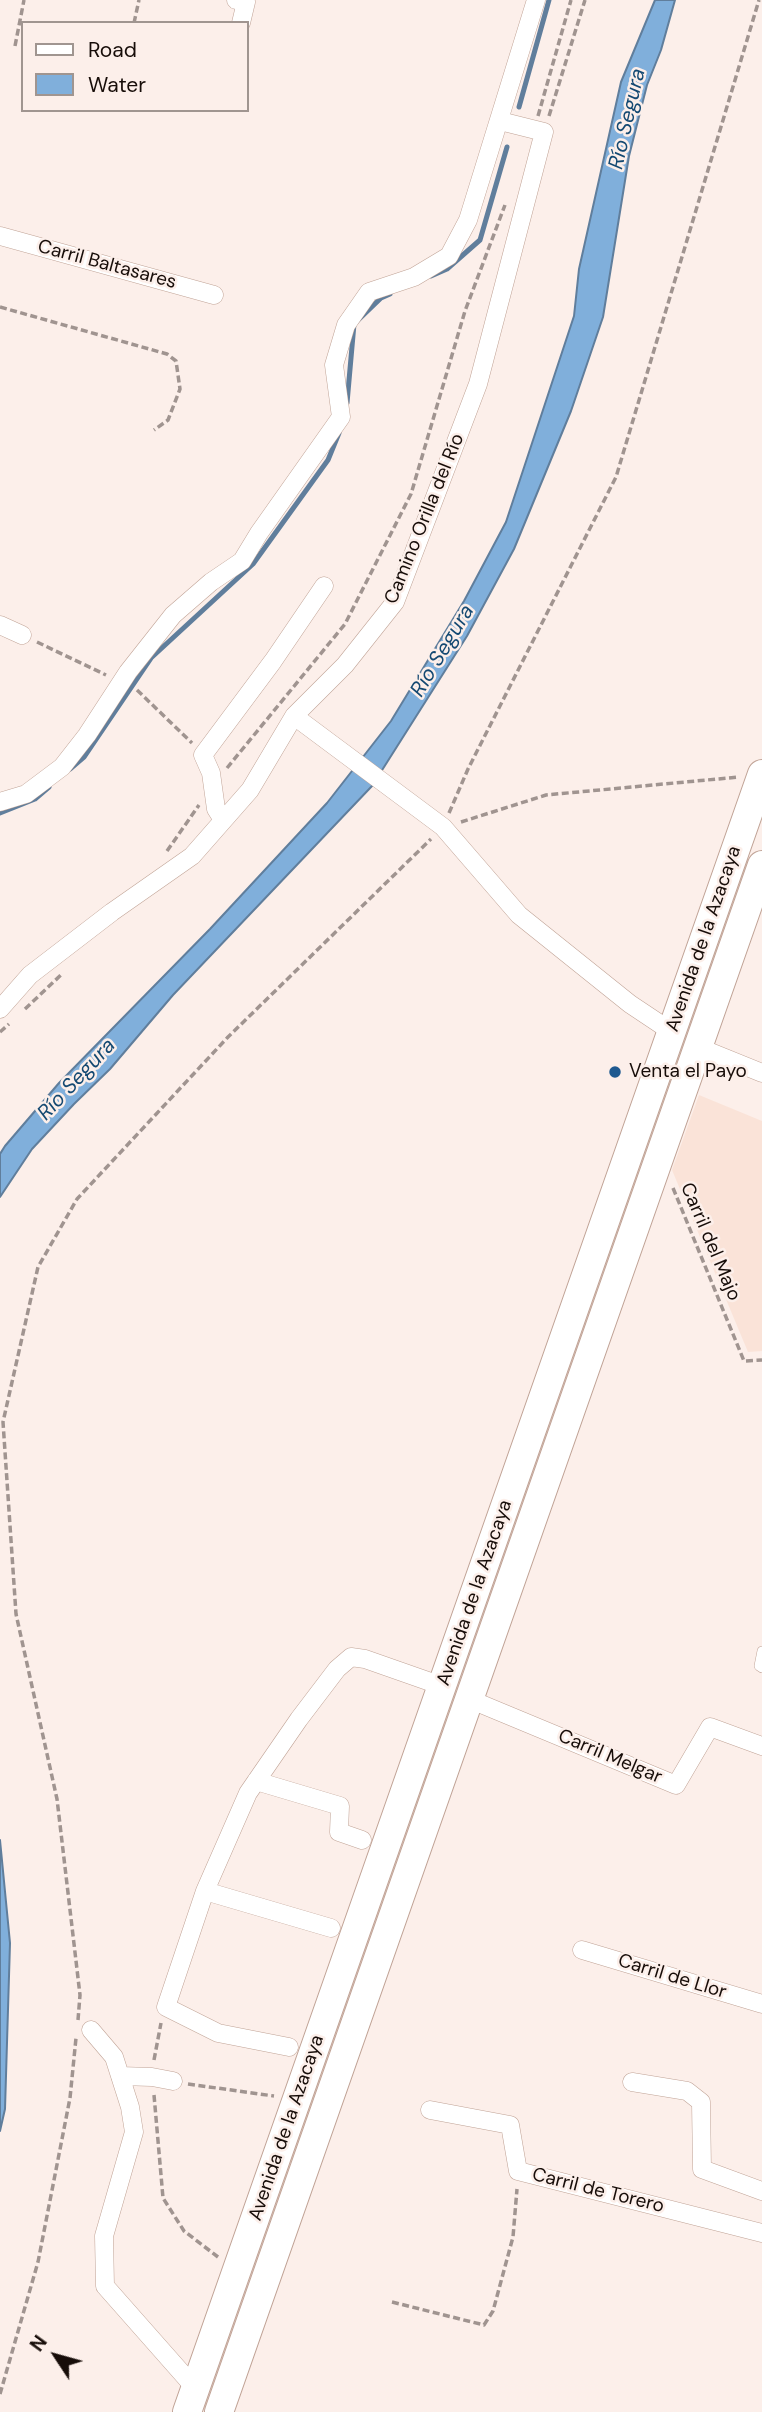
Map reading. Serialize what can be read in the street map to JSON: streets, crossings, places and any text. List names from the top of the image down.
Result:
{
  "streets": {
    "main road": ["Avenida de la Azacaya"],
    "street": [
      "Carril Baltasares",
      "Camino Orilla del Río",
      "Carril Melgar",
      "Carril de Llor",
      "Carril de Torero"
    ],
    "path": ["Carril del Majo"]
  },
  "crossings": [
    ["Avenida de la Azacaya", "Carril del Majo"],
    ["Avenida de la Azacaya", "Carril Melgar"]
  ],
  "water": ["Río Segura"],
  "places": ["Venta el Payo"],
  "legend": ["Road", "Water"],
  "north": "top left"
}
